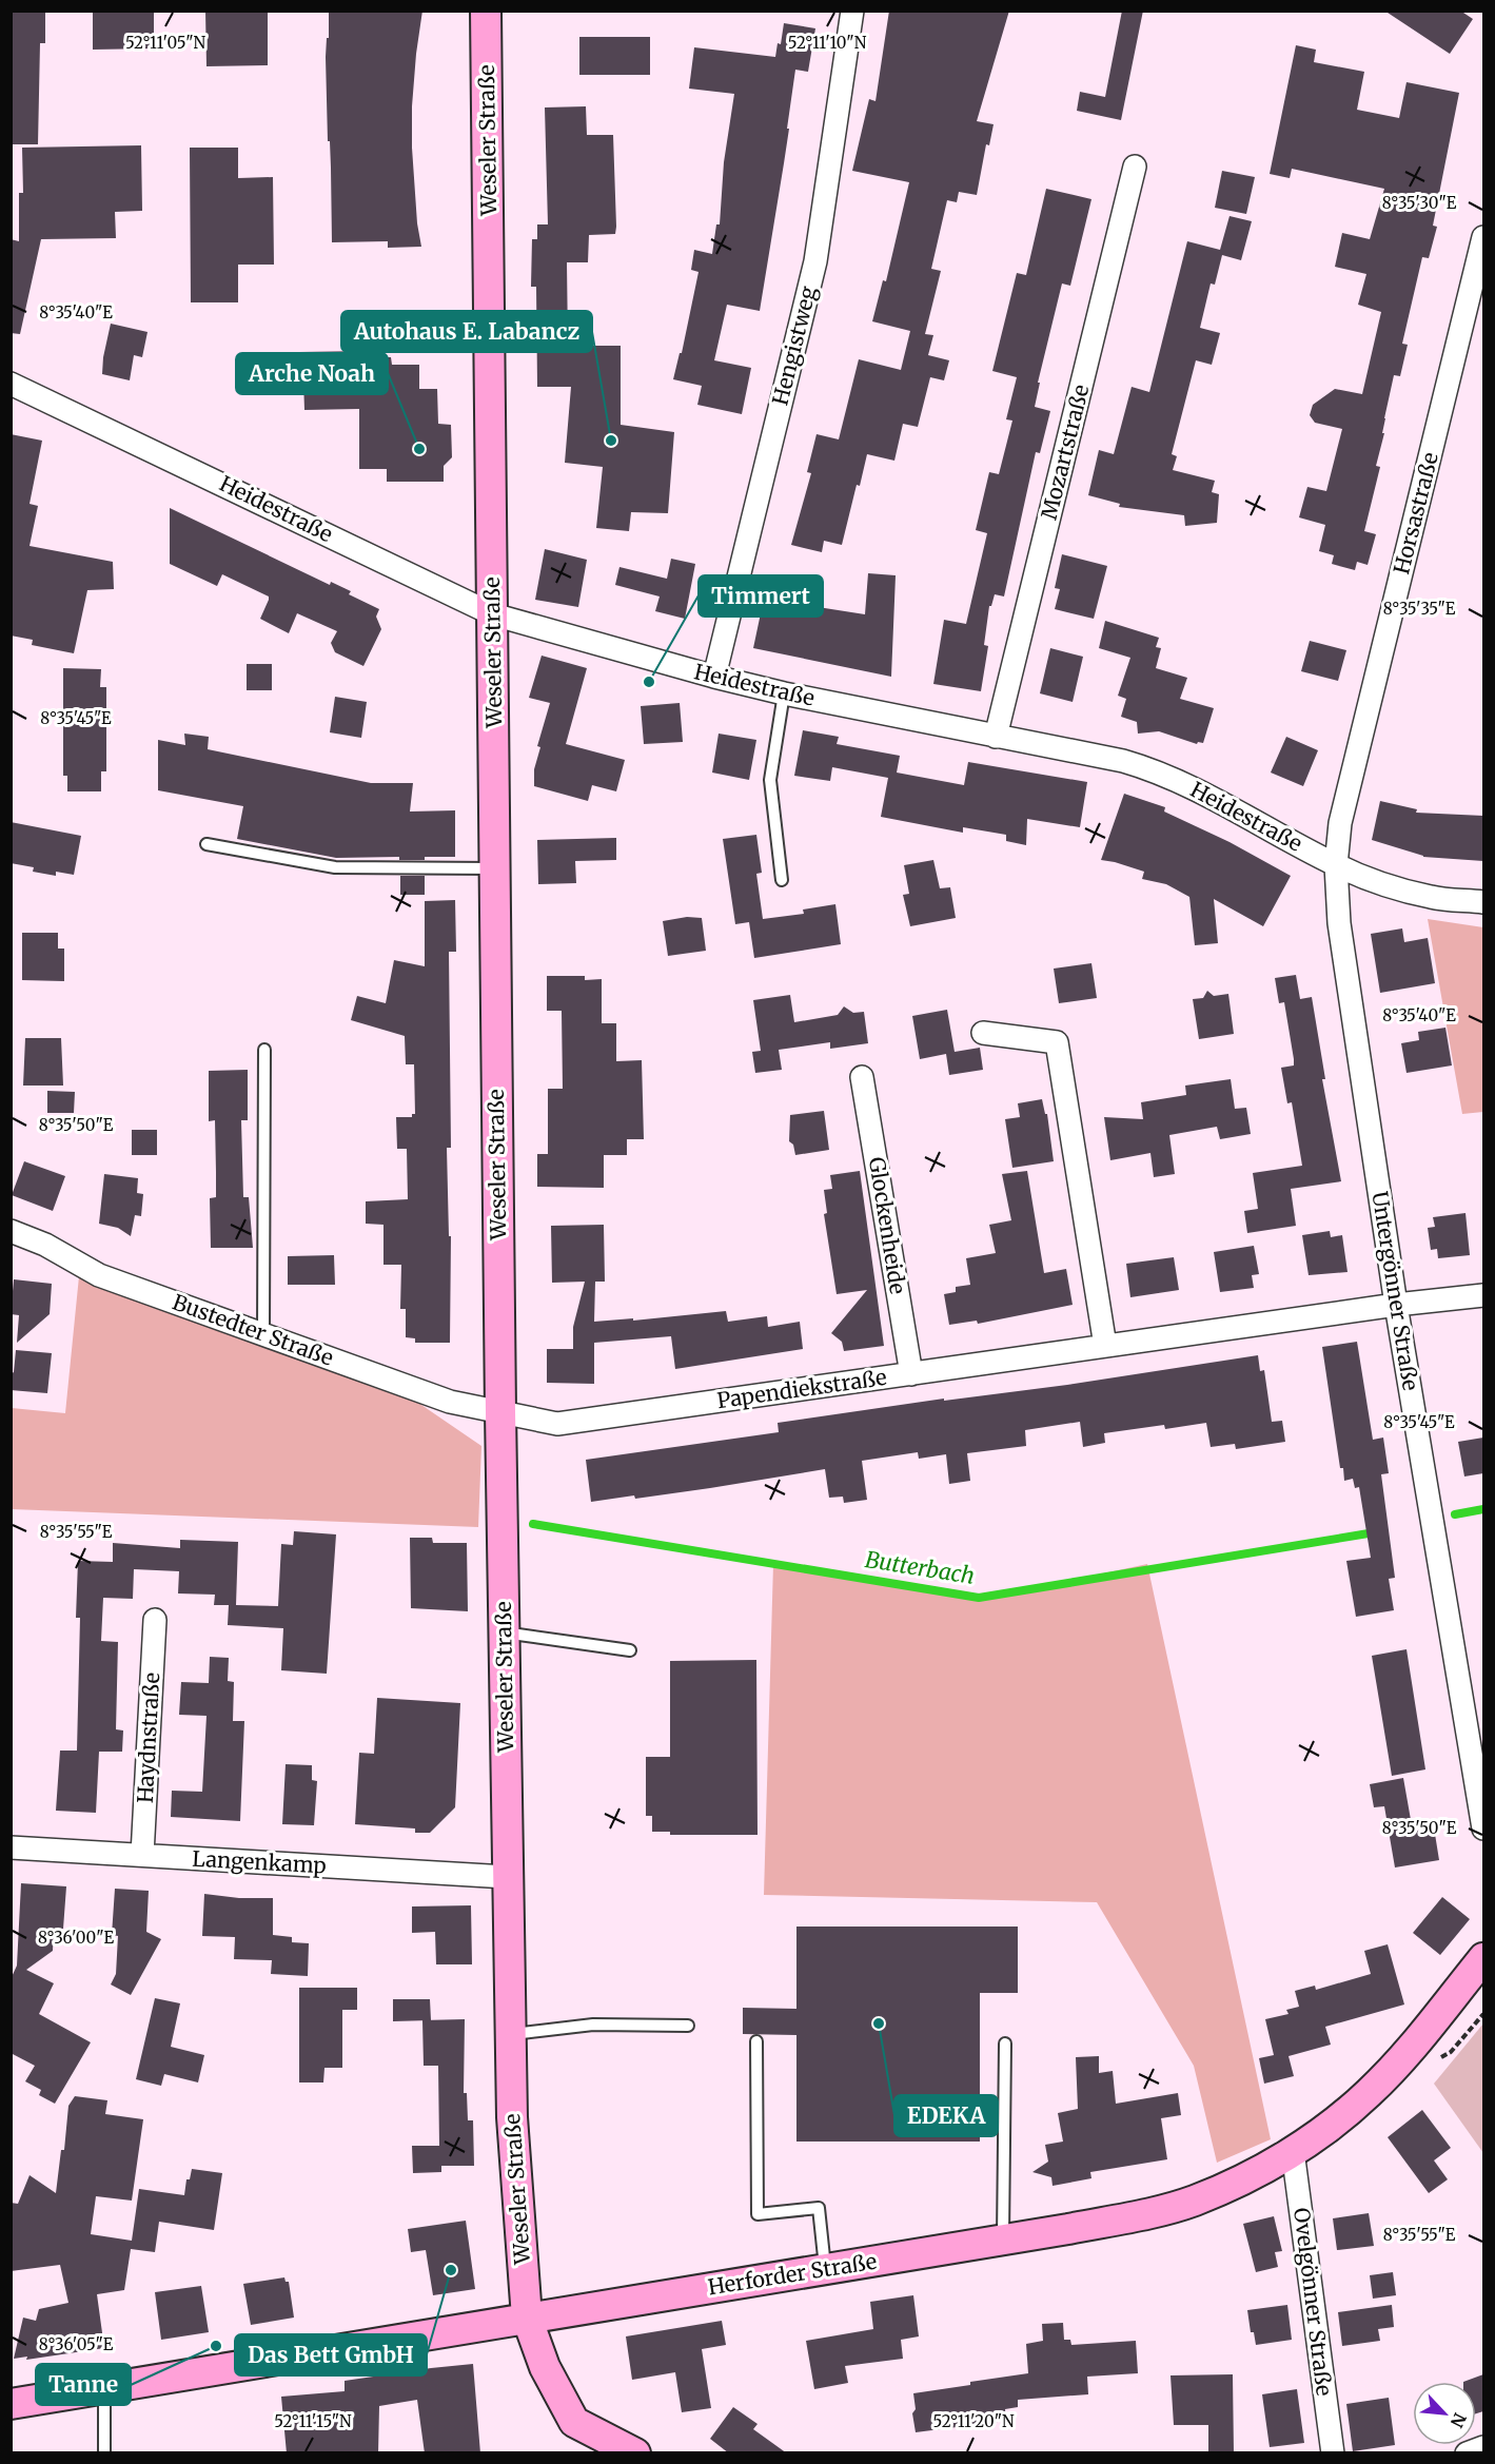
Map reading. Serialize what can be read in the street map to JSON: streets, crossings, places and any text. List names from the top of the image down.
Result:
{
  "streets": {
    "street": [
      "Weseler Straße",
      "Hengistweg",
      "Mozartstraße",
      "Heidestraße",
      "Horsastraße",
      "Glockenheide",
      "Untergönner Straße",
      "Bustedter Straße",
      "Papendiekstraße",
      "Haydnstraße",
      "Langenkamp",
      "Herforder Straße",
      "Ovelgönner Straße"
    ]
  },
  "crossings": [
    ["Weseler Straße", "Heidestraße"],
    ["Weseler Straße", "Bustedter Straße"],
    ["Weseler Straße", "Papendiekstraße"],
    ["Weseler Straße", "Langenkamp"],
    ["Weseler Straße", "Herforder Straße"],
    ["Hengistweg", "Heidestraße"],
    ["Mozartstraße", "Heidestraße"],
    ["Heidestraße", "Horsastraße"],
    ["Heidestraße", "Untergönner Straße"],
    ["Horsastraße", "Untergönner Straße"],
    ["Glockenheide", "Papendiekstraße"],
    ["Untergönner Straße", "Papendiekstraße"],
    ["Bustedter Straße", "Papendiekstraße"],
    ["Haydnstraße", "Langenkamp"],
    ["Herforder Straße", "Ovelgönner Straße"]
  ],
  "water": ["Butterbach"],
  "places": [
    "Autohaus E. Labancz",
    "Arche Noah",
    "Timmert",
    "EDEKA",
    "Das Bett GmbH",
    "Tanne"
  ],
  "north": "bottom right",
  "coordinates": [
    "52°11'10\"N",
    "52°11'05\"N",
    "8°35'30\"E",
    "8°35'40\"E",
    "8°35'35\"E",
    "8°35'45\"E",
    "8°35'50\"E",
    "8°35'55\"E",
    "8°36'00\"E",
    "8°36'05\"E",
    "52°11'15\"N",
    "52°11'20\"N"
  ]
}
